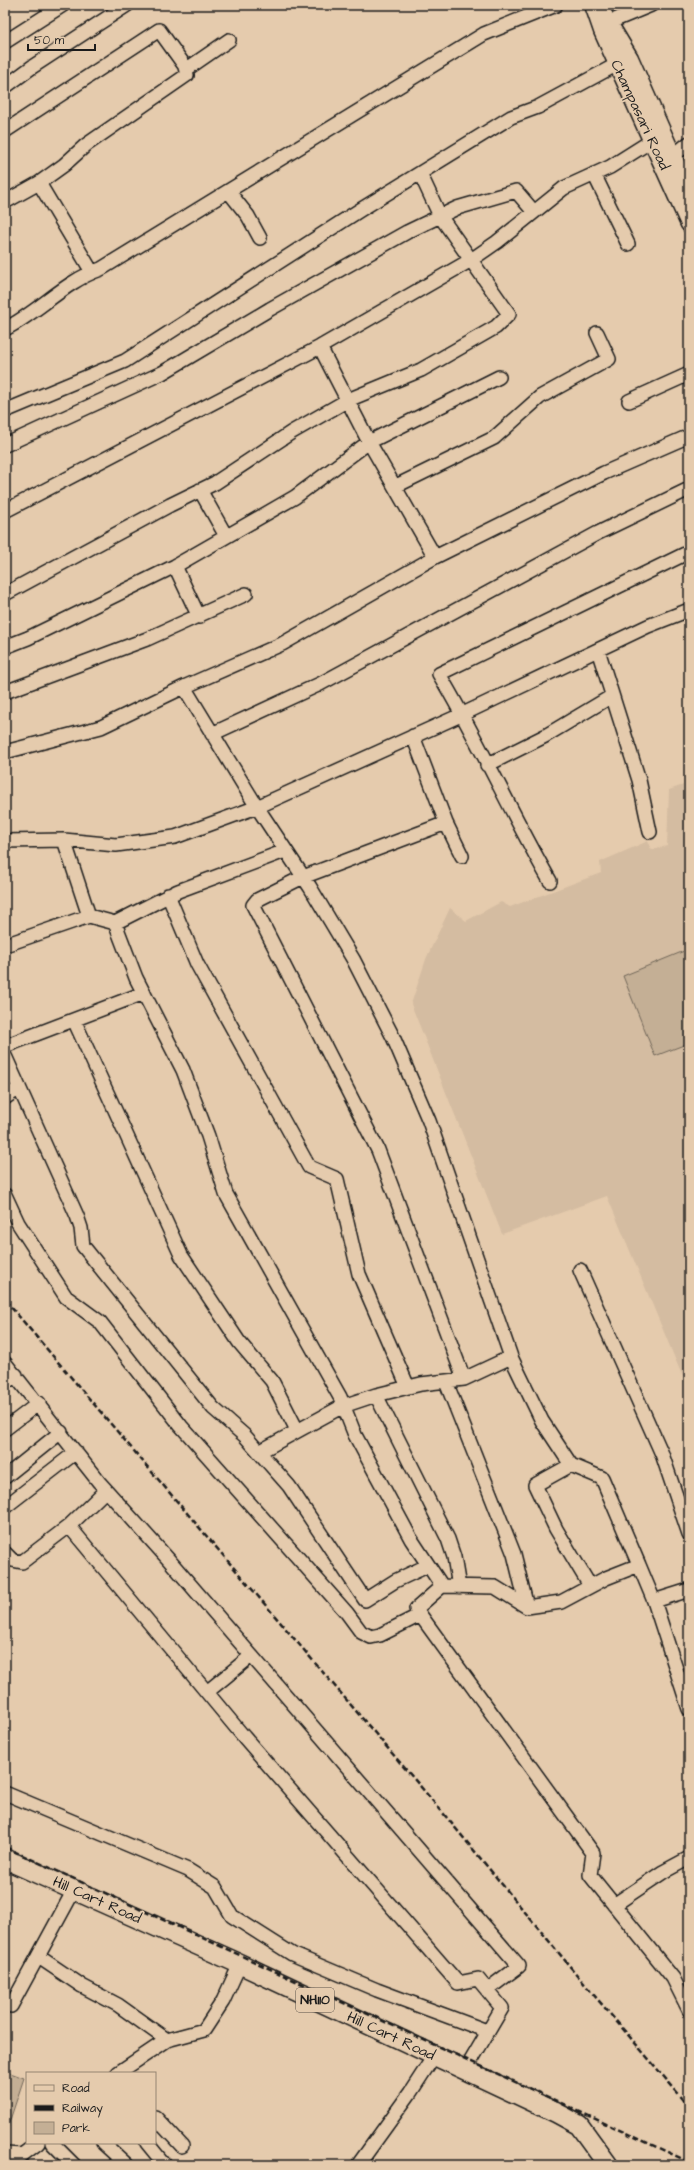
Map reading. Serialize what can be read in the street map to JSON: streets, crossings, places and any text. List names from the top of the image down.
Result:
{
  "streets": {
    "highway": ["Hill Cart Road", "NH110"],
    "main road": ["Champasari Road"]
  },
  "legend": ["Road", "Railway", "Park"],
  "scale_bar": "50 m"
}
